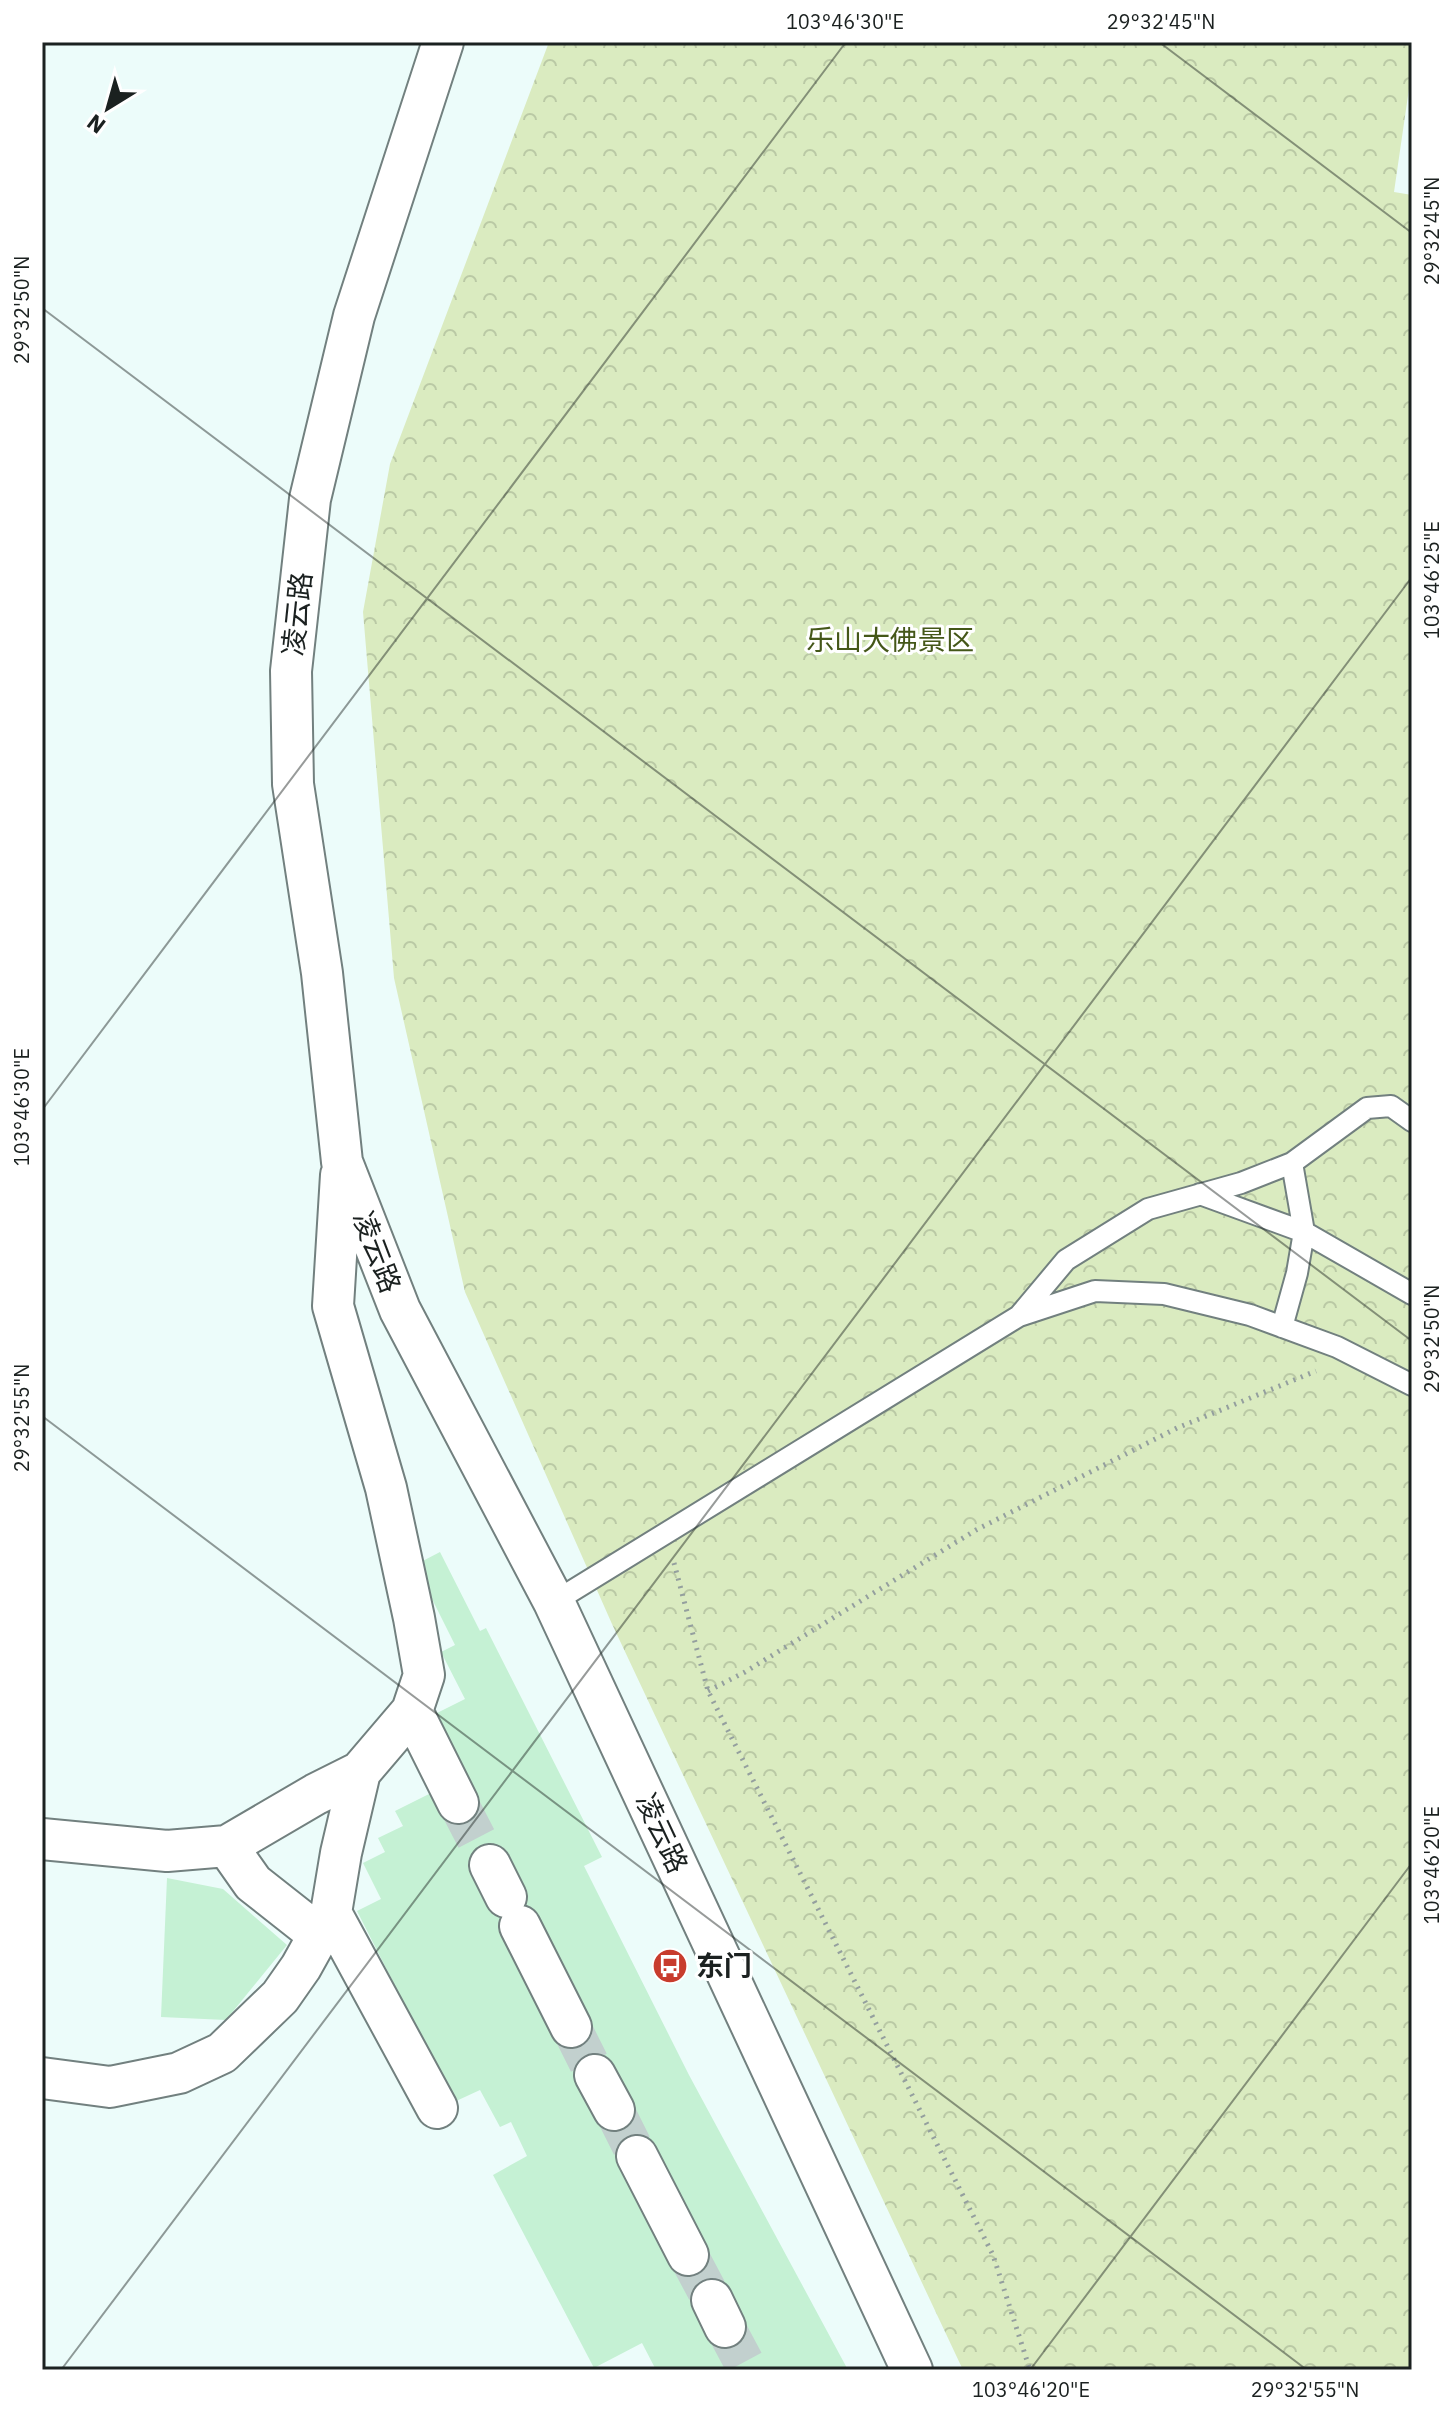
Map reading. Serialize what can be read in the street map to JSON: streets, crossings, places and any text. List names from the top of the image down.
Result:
{
  "streets": {
    "street": ["凌云路"]
  },
  "parks": ["乐山大佛景区"],
  "places": {
    "bus stop": ["东门"]
  },
  "north": "bottom left",
  "coordinates": [
    "103°46'30\"E",
    "29°32'45\"N",
    "29°32'50\"N",
    "103°46'25\"E",
    "29°32'55\"N",
    "103°46'20\"E"
  ]
}
